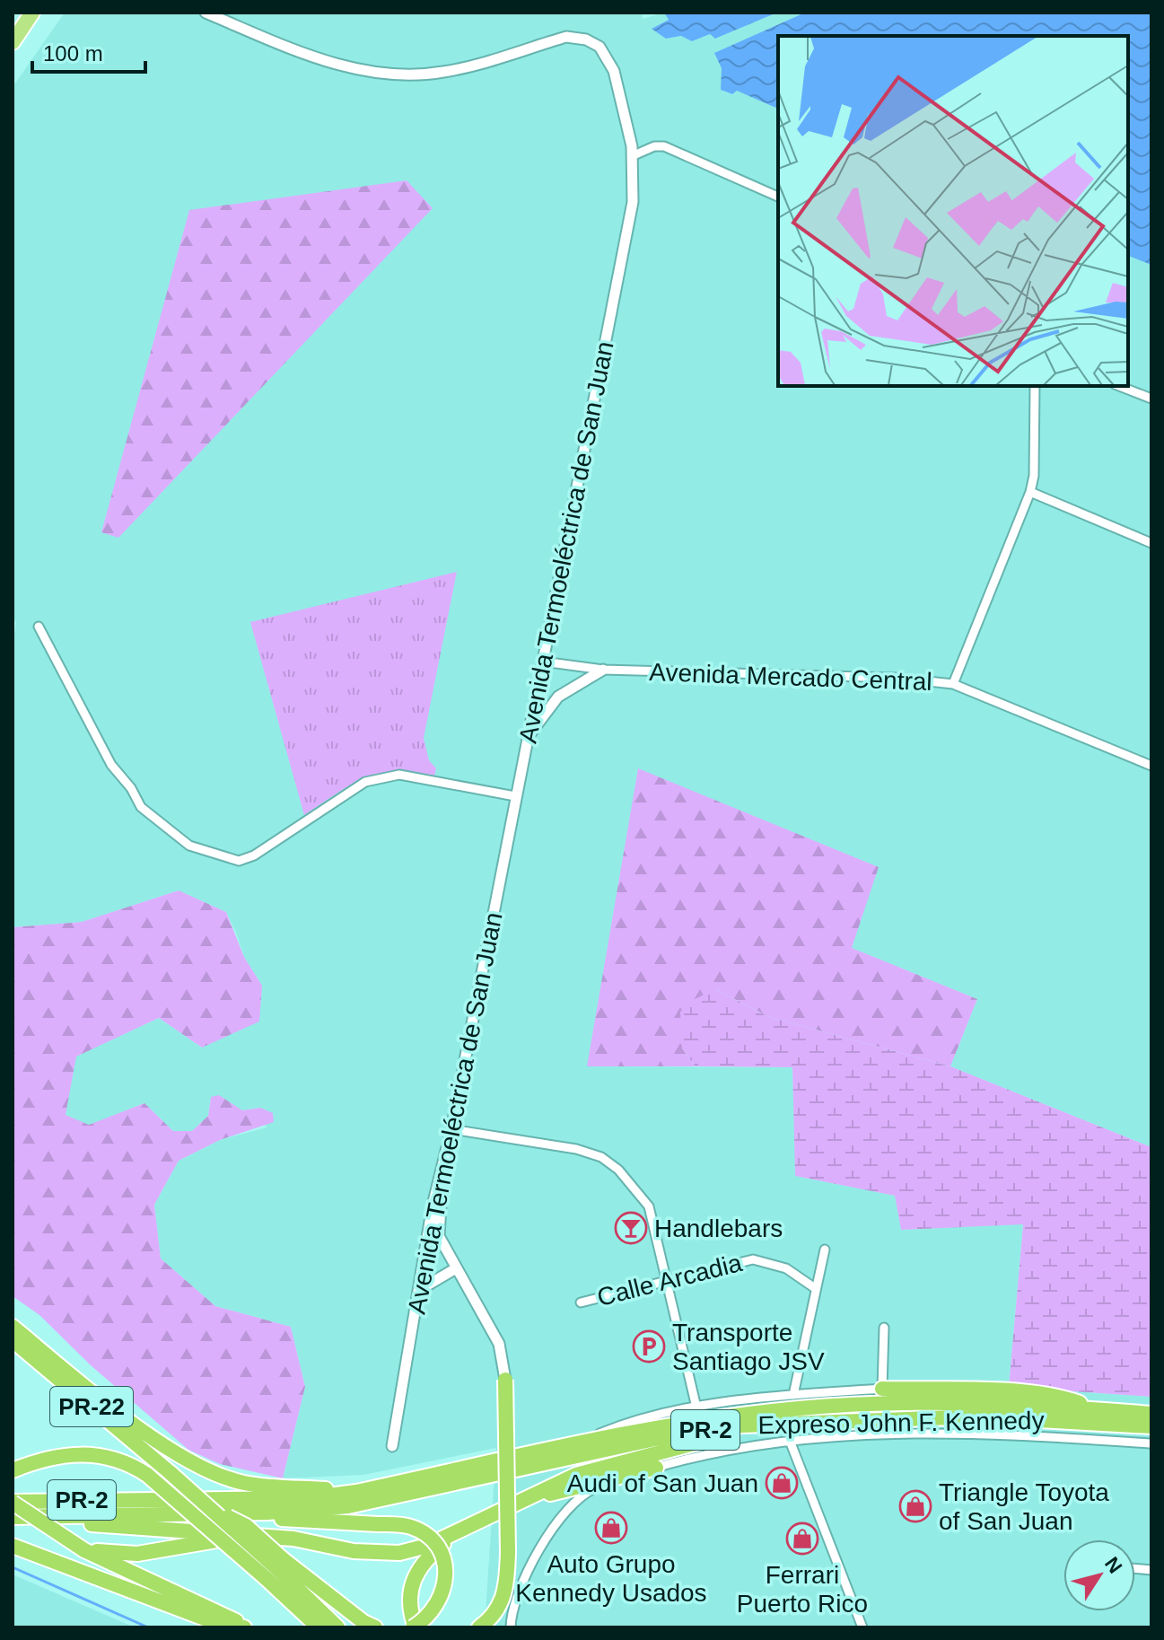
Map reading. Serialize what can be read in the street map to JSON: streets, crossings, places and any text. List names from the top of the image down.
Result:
{
  "streets": {
    "highway": ["PR-22", "Expreso John F. Kennedy", "PR-2"],
    "street": ["Avenida Termoeléctrica de San Juan", "Avenida Mercado Central", "Calle Arcadia"]
  },
  "crossings": [
    ["Avenida Termoeléctrica de San Juan", "Avenida Mercado Central"]
  ],
  "places": {
    "bar": ["Handlebars"],
    "parking": ["Transporte Santiago JSV"],
    "shop": [
      "Audi of San Juan",
      "Triangle Toyota of San Juan",
      "Auto Grupo Kennedy Usados",
      "Ferrari Puerto Rico"
    ]
  },
  "scale_bar": "100 m",
  "north": "top right"
}
